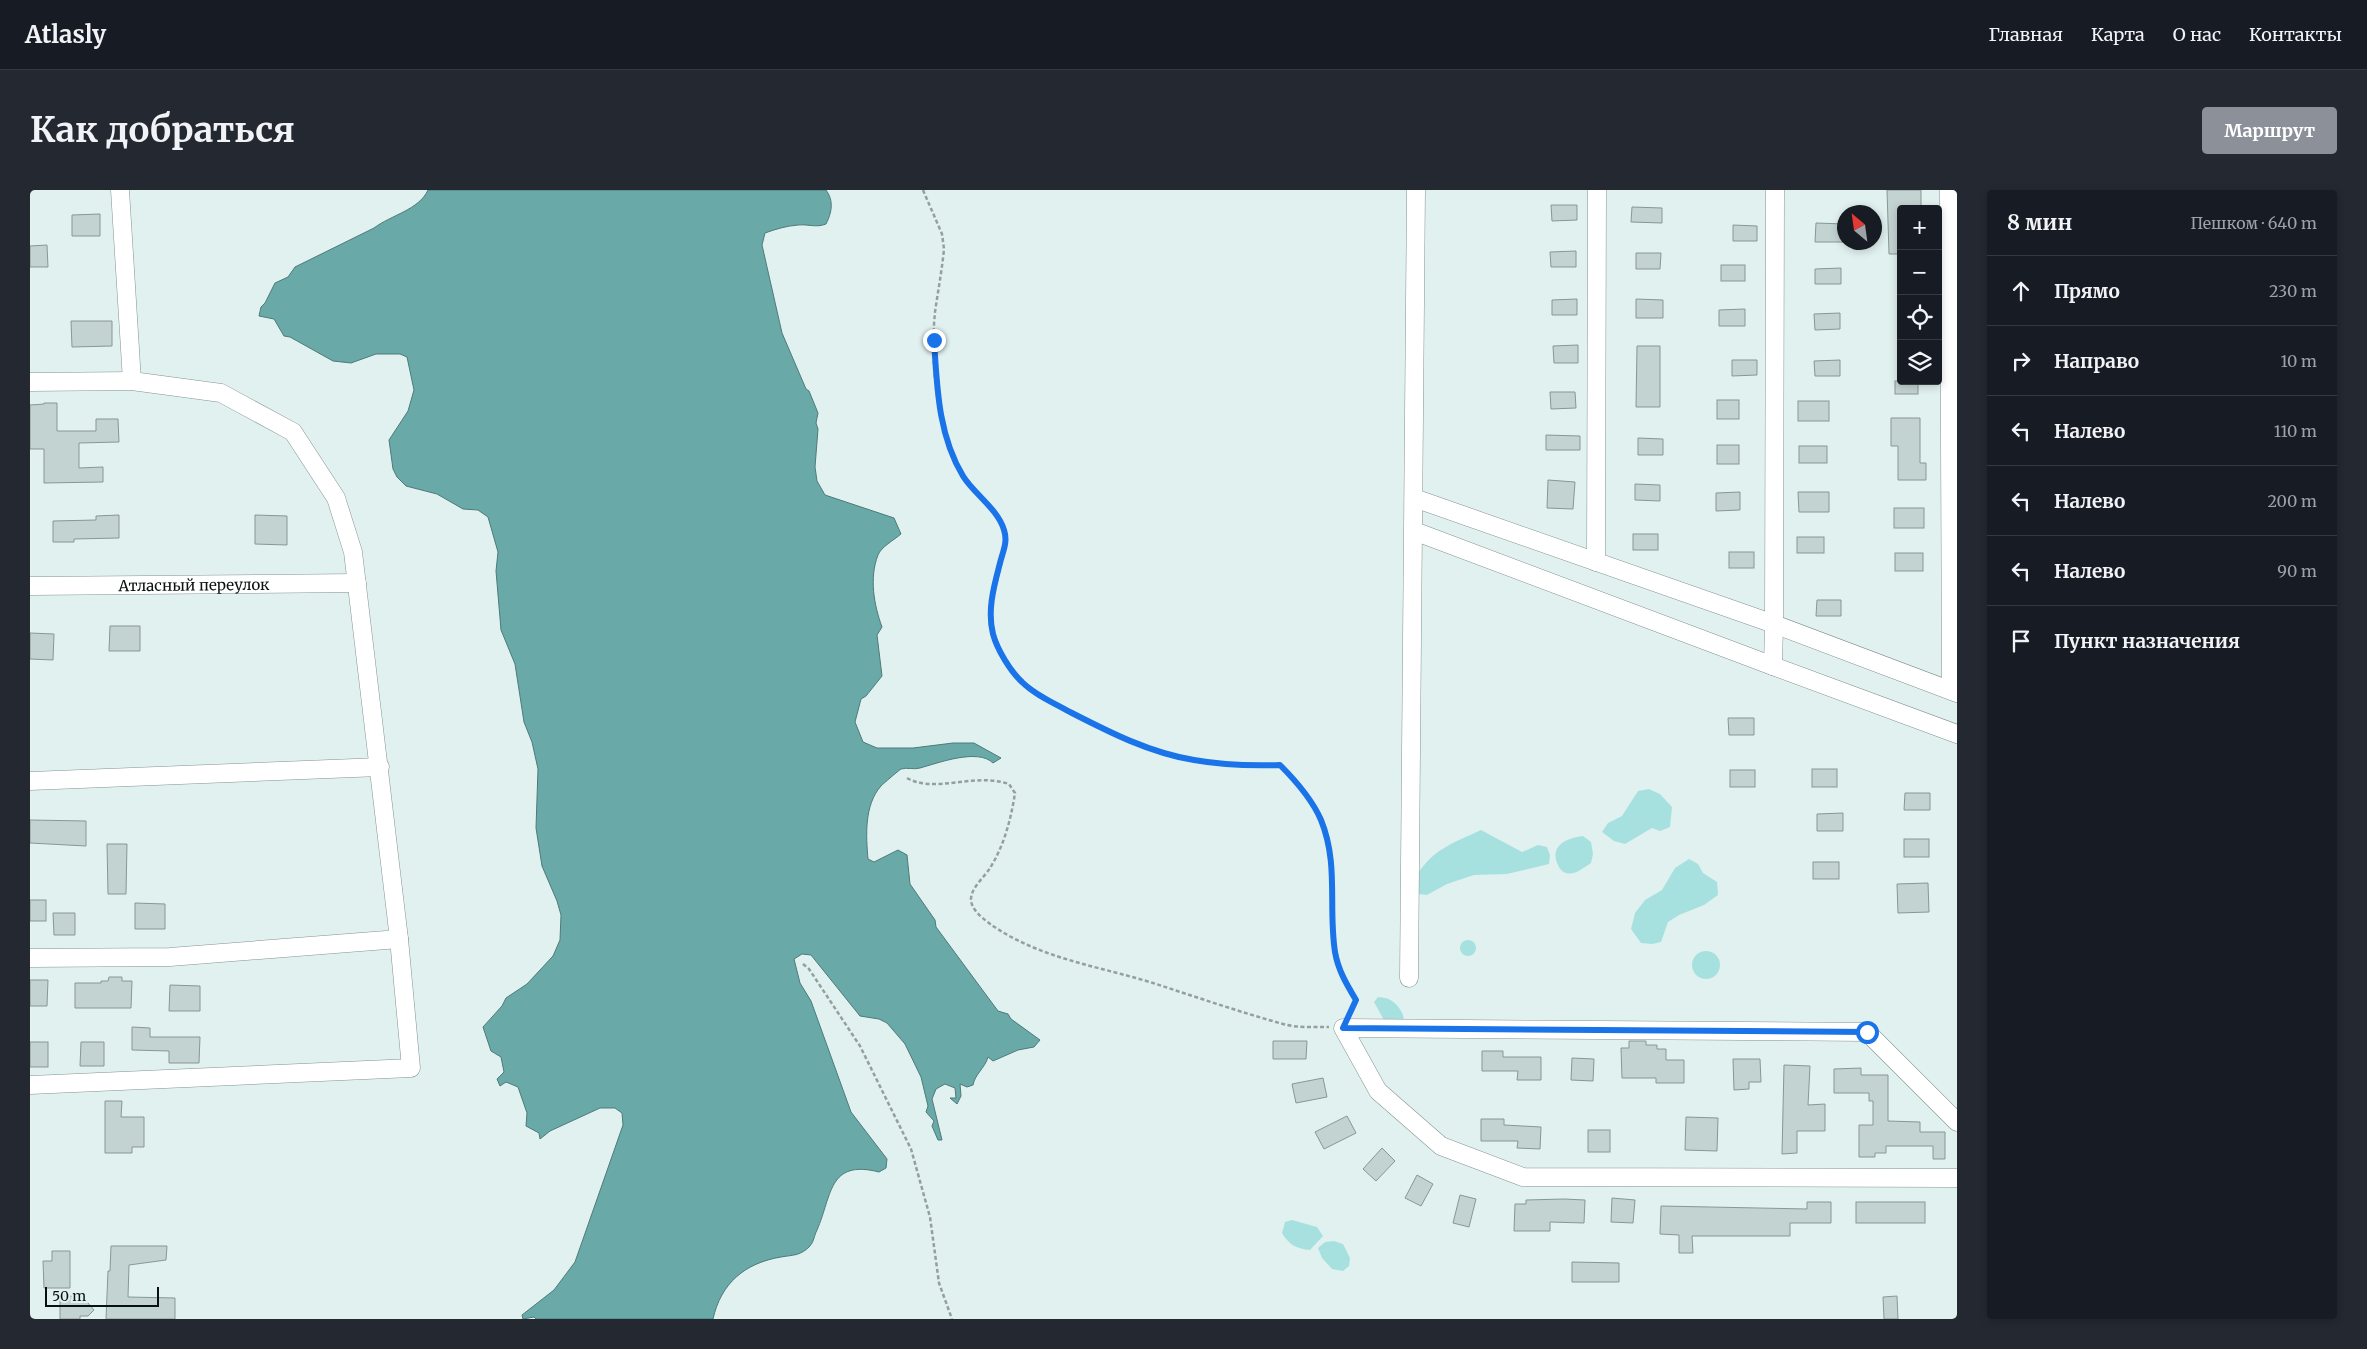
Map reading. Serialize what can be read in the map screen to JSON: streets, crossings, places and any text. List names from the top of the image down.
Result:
{
  "streets": {
    "street": ["Атласный переулок"]
  },
  "scale_bar": "50 m",
  "north": "top left",
  "page": {
    "header": "Atlasly",
    "nav": [
      "Главная",
      "Карта",
      "О нас",
      "Контакты"
    ],
    "buttons": "Маршрут",
    "title": "Как добраться",
    "heading": ["8 мин", "Пешком · 640 m"],
    "map_buttons": ["+", "−"],
    "list": [
      ["Прямо", "230 m"],
      ["Направо", "10 m"],
      ["Налево", "110 m"],
      ["Налево", "200 m"],
      ["Налево", "90 m"],
      "Пункт назначения"
    ],
    "scale": "50 m"
  }
}
